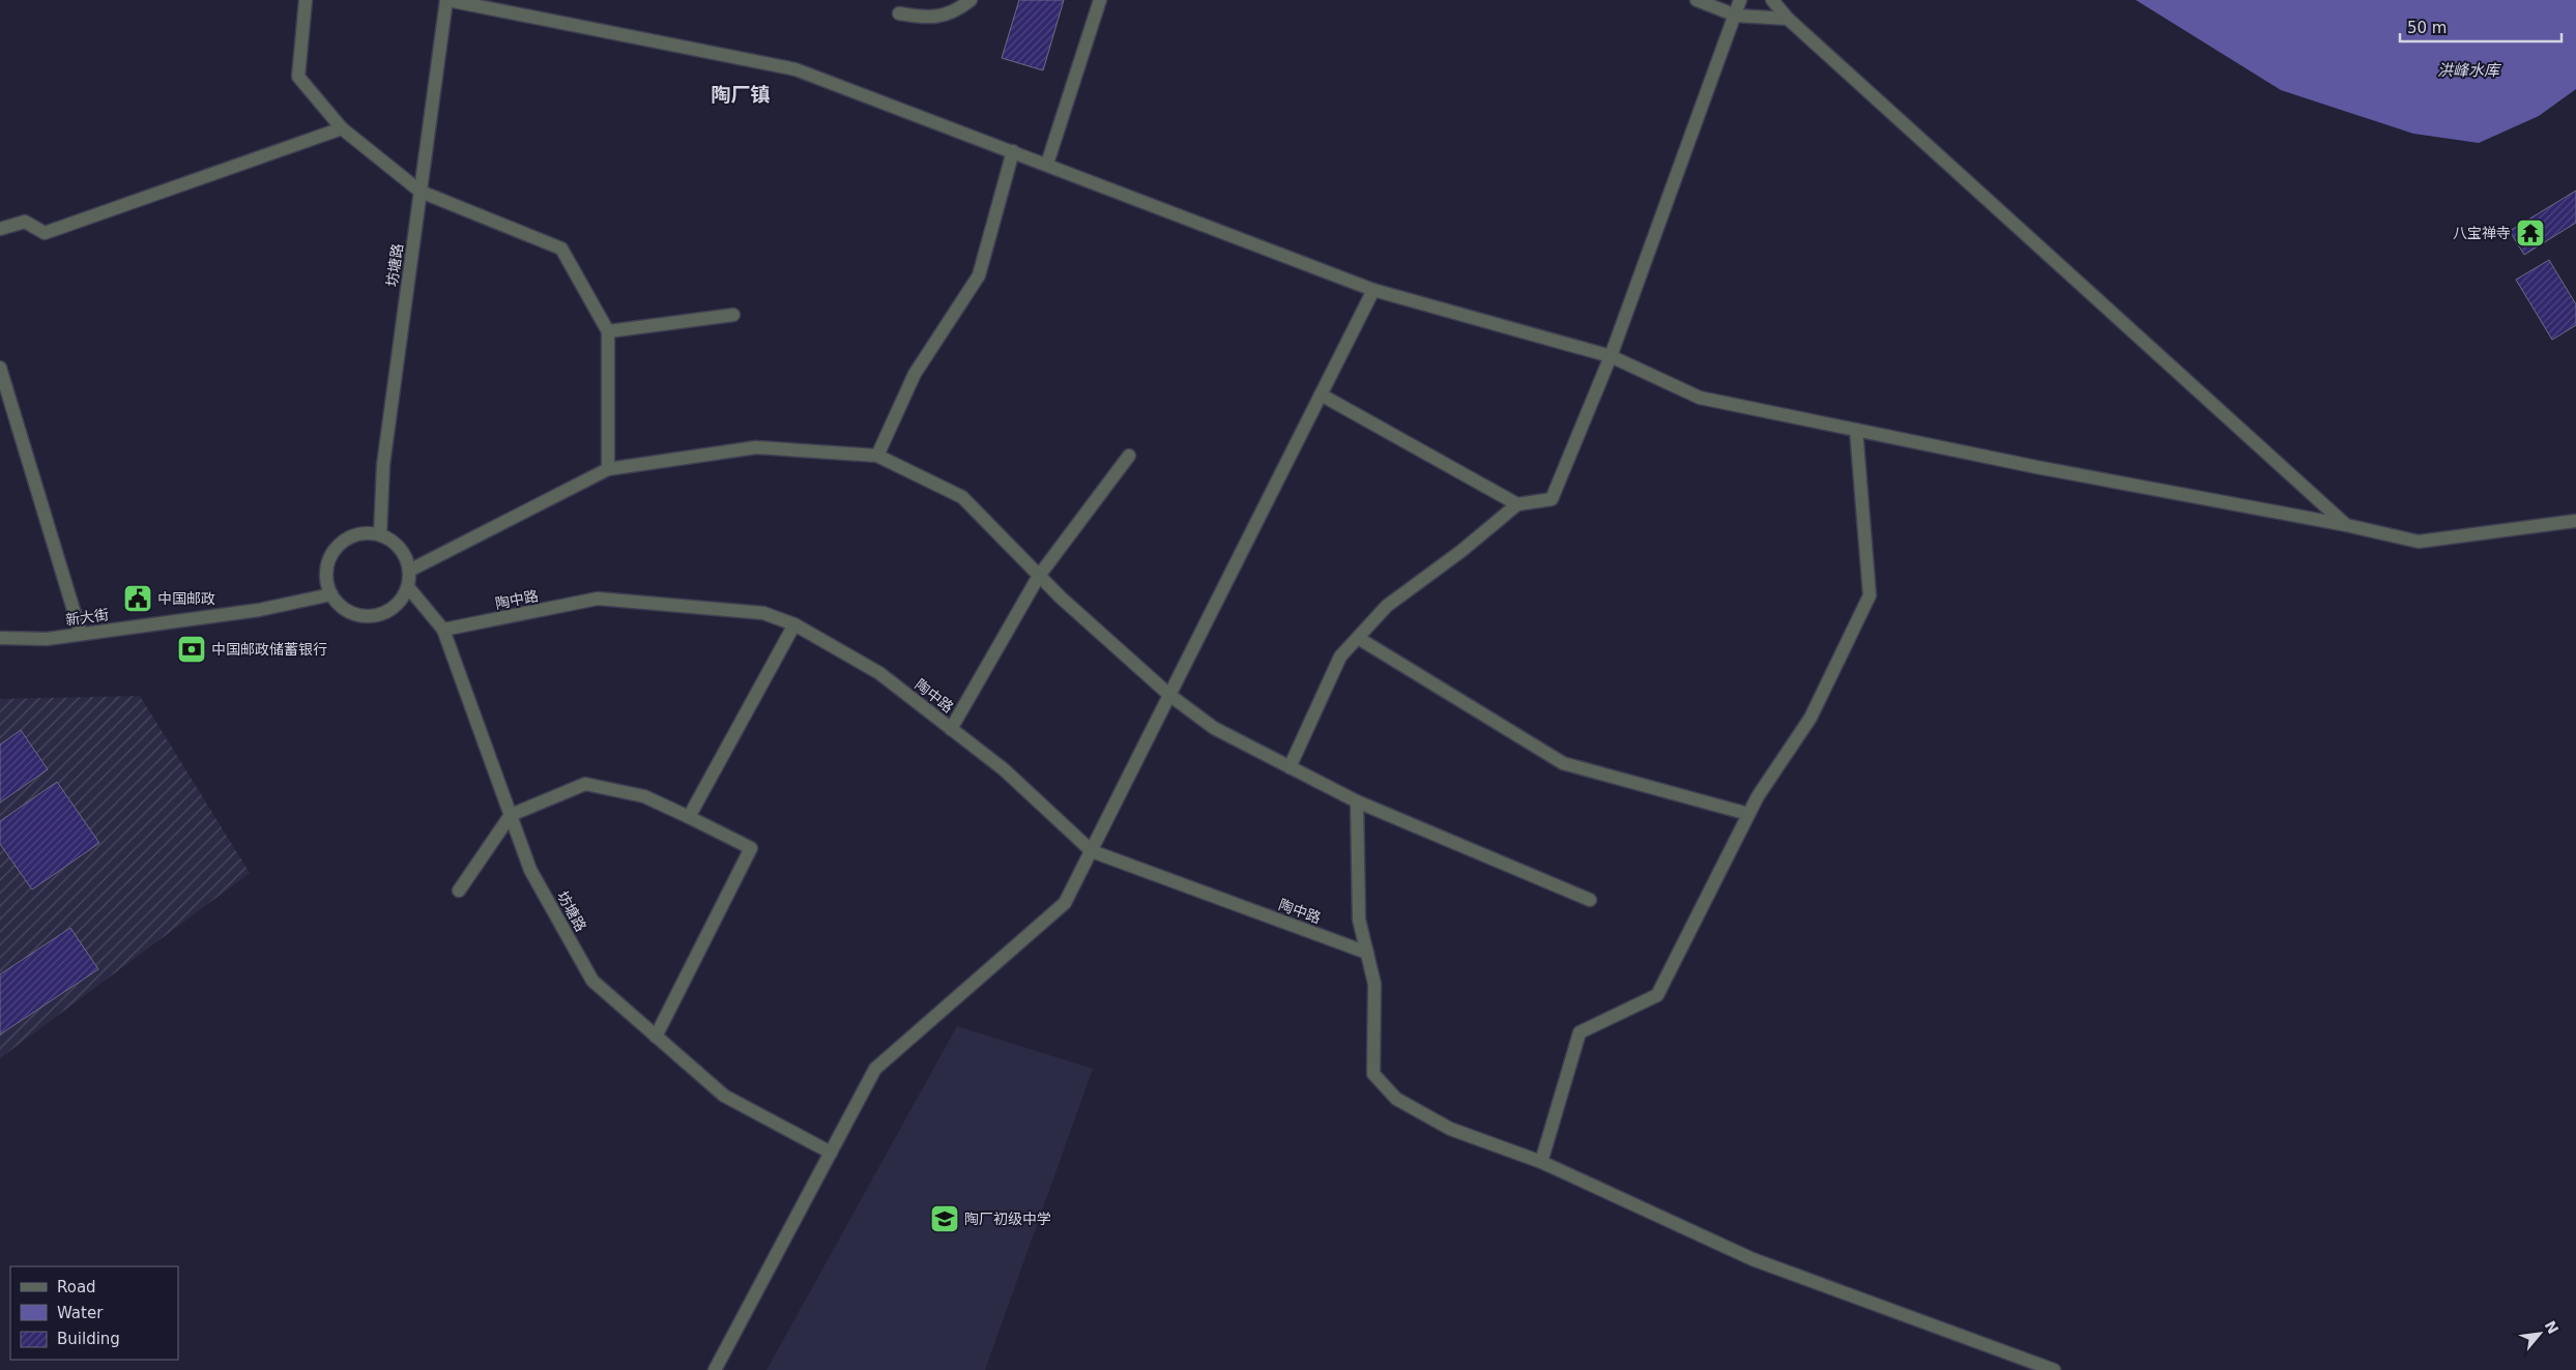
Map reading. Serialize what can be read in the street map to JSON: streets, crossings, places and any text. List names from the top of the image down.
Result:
{
  "streets": {
    "street": ["坊塘路", "陶中路", "新大街"]
  },
  "crossings": [
    ["坊塘路", "陶中路"],
    ["坊塘路", "新大街"]
  ],
  "districts": ["陶厂镇"],
  "water": ["洪峰水库"],
  "places": {
    "temple": ["八宝禅寺"],
    "public building": ["中国邮政"],
    "bank": ["中国邮政储蓄银行"],
    "school or university": ["陶厂初级中学"]
  },
  "legend": ["Road", "Water", "Building"],
  "scale_bar": "50 m",
  "north": "top right"
}
